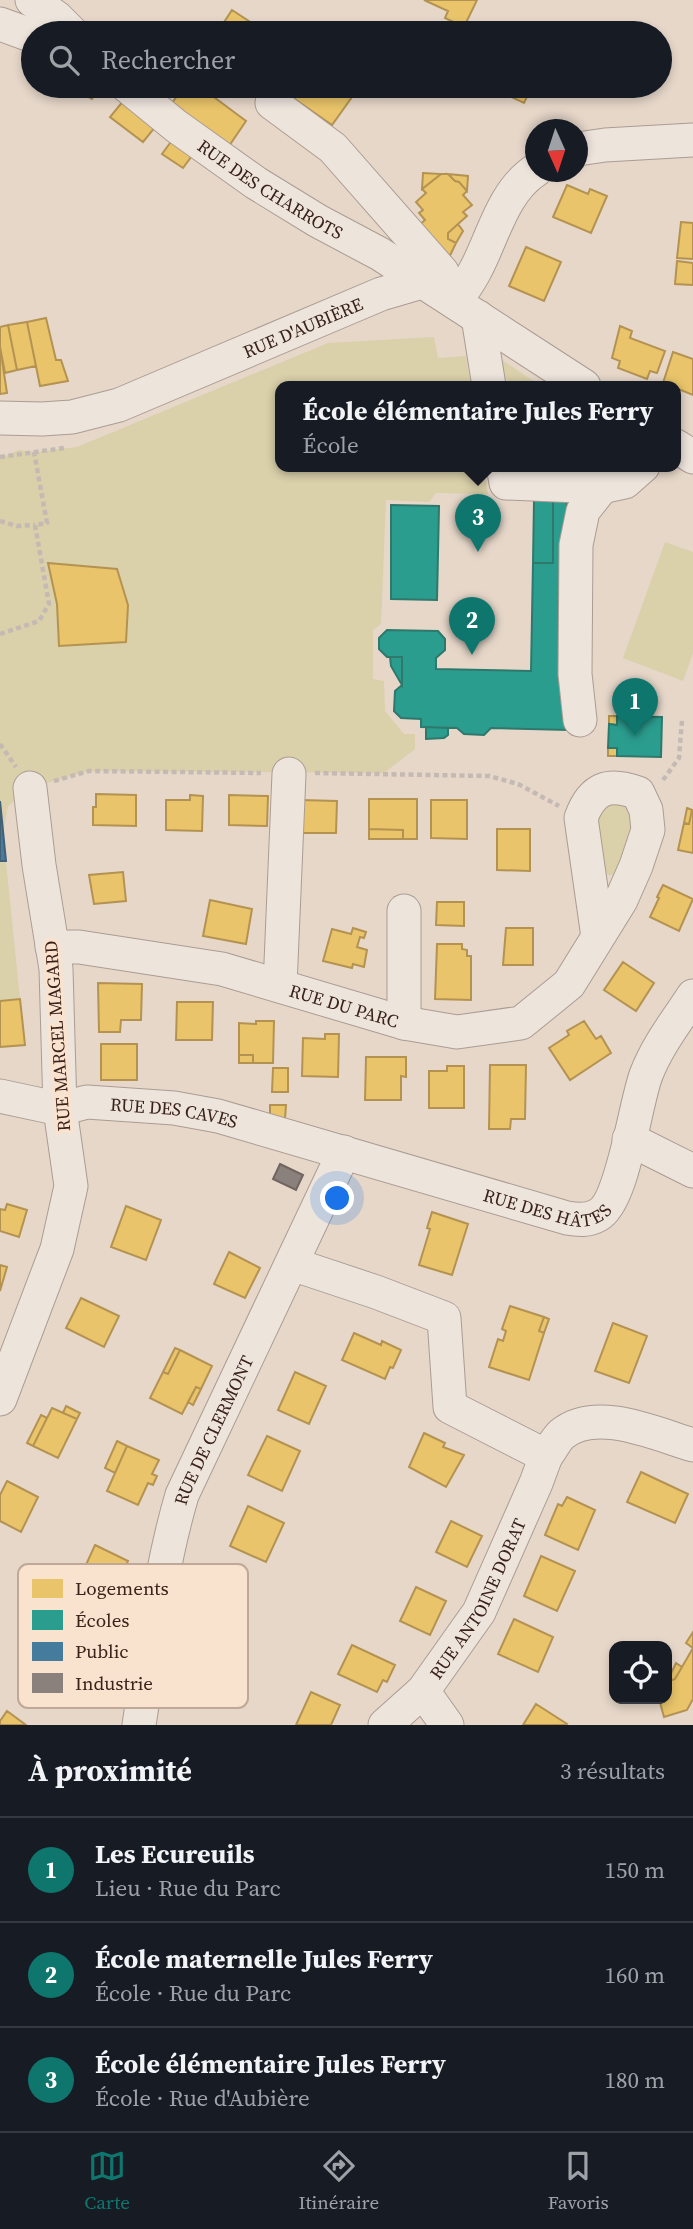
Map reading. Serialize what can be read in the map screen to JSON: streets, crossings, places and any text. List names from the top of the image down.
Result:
{
  "streets": {
    "street": [
      "RUE DES CHARROTS",
      "RUE D'AUBIÈRE",
      "RUE DU PARC",
      "RUE MARCEL MAGARD",
      "RUE DES CAVES",
      "RUE DES HÂTES",
      "RUE DE CLERMONT",
      "RUE ANTOINE DORAT"
    ]
  },
  "crossings": [
    ["RUE DES CHARROTS", "RUE D'AUBIÈRE"],
    ["RUE DU PARC", "RUE MARCEL MAGARD"],
    ["RUE MARCEL MAGARD", "RUE DES CAVES"],
    ["RUE DES CAVES", "RUE DES HÂTES"],
    ["RUE DES CAVES", "RUE DE CLERMONT"],
    ["RUE DES HÂTES", "RUE DE CLERMONT"]
  ],
  "legend": [
    "Logements",
    "Écoles",
    "Public",
    "Industrie"
  ],
  "north": "bottom",
  "page": {
    "search": "Rechercher",
    "popup": ["École élémentaire Jules Ferry", "École"],
    "pins": ["3", "2", "1"],
    "heading": ["À proximité", "3 résultats"],
    "list": [
      {
        "mark": "1",
        "name": "Les Ecureuils",
        "note": "Lieu · Rue du Parc",
        "value": "150 m"
      },
      {
        "mark": "2",
        "name": "École maternelle Jules Ferry",
        "note": "École · Rue du Parc",
        "value": "160 m"
      },
      {
        "mark": "3",
        "name": "École élémentaire Jules Ferry",
        "note": "École · Rue d'Aubière",
        "value": "180 m"
      }
    ],
    "nav": ["Carte", "Itinéraire", "Favoris"]
  }
}
